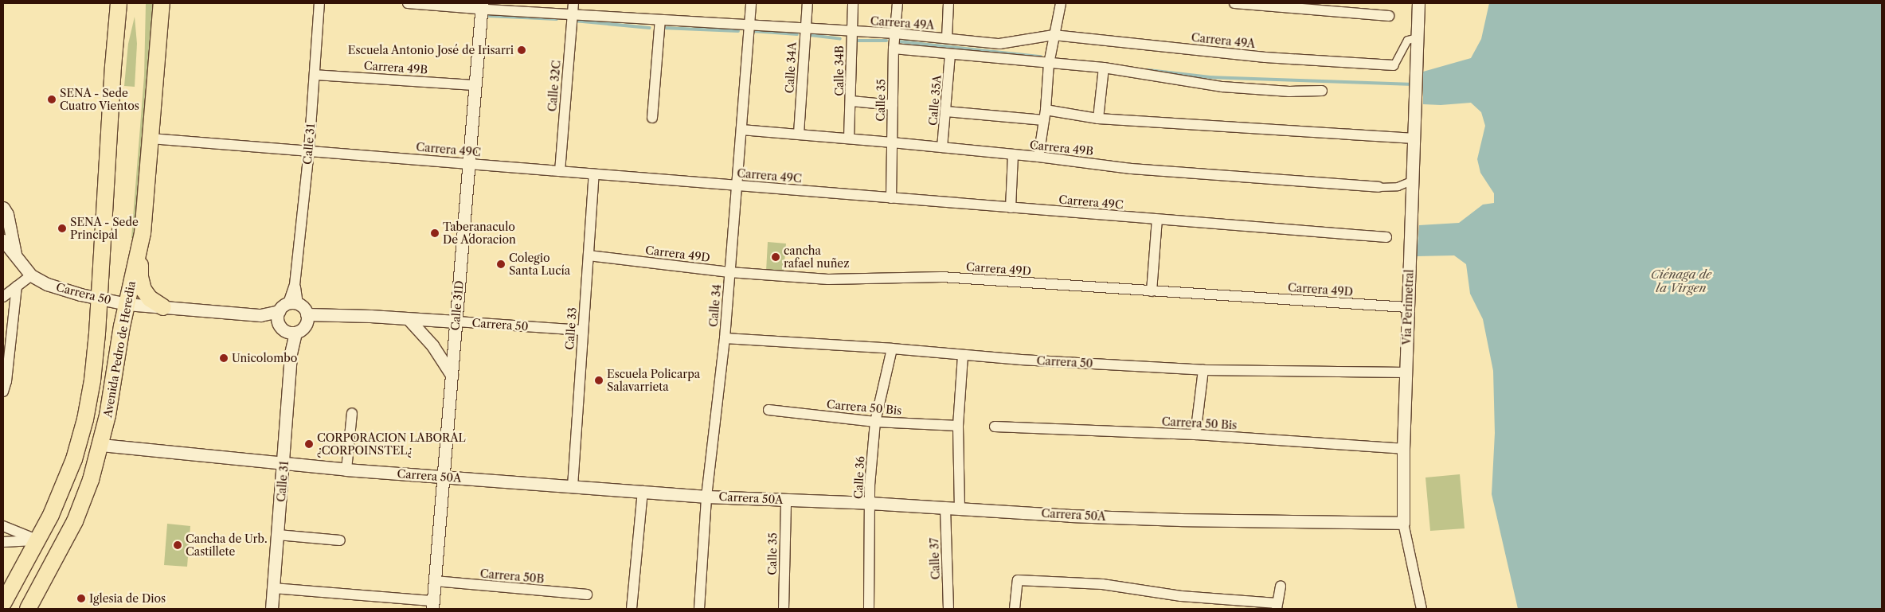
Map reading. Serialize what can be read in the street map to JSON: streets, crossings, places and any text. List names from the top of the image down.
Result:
{
  "streets": {
    "highway": ["Avenida Pedro de Heredia"],
    "street": [
      "Carrera 49A",
      "Carrera 49B",
      "Calle 34A",
      "Calle 34B",
      "Calle 32C",
      "Calle 35",
      "Calle 35A",
      "Calle 31",
      "Carrera 49C",
      "Carrera 49D",
      "Carrera 50",
      "Calle 31D",
      "Calle 34",
      "Vía Perimetral",
      "Calle 33",
      "Carrera 50 Bis",
      "Carrera 50A",
      "Calle 36",
      "Calle 37",
      "Carrera 50B"
    ]
  },
  "crossings": [
    ["Carrera 49A", "Calle 34A"],
    ["Carrera 49A", "Calle 34B"],
    ["Carrera 49A", "Calle 32C"],
    ["Carrera 49A", "Calle 35"],
    ["Carrera 49A", "Calle 31D"],
    ["Carrera 49A", "Calle 34"],
    ["Carrera 49B", "Calle 34A"],
    ["Carrera 49B", "Calle 34B"],
    ["Carrera 49B", "Calle 35"],
    ["Carrera 49B", "Calle 35A"],
    ["Carrera 49B", "Calle 31"],
    ["Carrera 49B", "Calle 31D"],
    ["Carrera 49B", "Calle 34"],
    ["Calle 32C", "Carrera 49C"],
    ["Calle 35", "Carrera 49C"],
    ["Calle 35", "Carrera 50A"],
    ["Calle 31", "Carrera 49C"],
    ["Calle 31", "Carrera 50"],
    ["Calle 31", "Carrera 50A"],
    ["Carrera 49C", "Calle 31D"],
    ["Carrera 49C", "Calle 34"],
    ["Carrera 49C", "Calle 33"],
    ["Carrera 49C", "Avenida Pedro de Heredia"],
    ["Carrera 49D", "Calle 34"],
    ["Carrera 49D", "Vía Perimetral"],
    ["Carrera 49D", "Calle 33"],
    ["Carrera 50", "Calle 31D"],
    ["Carrera 50", "Calle 34"],
    ["Carrera 50", "Vía Perimetral"],
    ["Carrera 50", "Calle 33"],
    ["Carrera 50", "Avenida Pedro de Heredia"],
    ["Carrera 50", "Calle 36"],
    ["Calle 31D", "Carrera 50A"],
    ["Calle 31D", "Carrera 50B"],
    ["Calle 34", "Carrera 50A"],
    ["Vía Perimetral", "Carrera 50 Bis"],
    ["Vía Perimetral", "Carrera 50A"],
    ["Calle 33", "Carrera 50A"],
    ["Avenida Pedro de Heredia", "Carrera 50A"],
    ["Carrera 50 Bis", "Calle 36"],
    ["Carrera 50A", "Calle 36"],
    ["Carrera 50A", "Calle 37"]
  ],
  "water": ["Ciénaga de la Virgen"],
  "places": [
    "Escuela Antonio José de Irisarri",
    "SENA - Sede Cuatro Vientos",
    "SENA - Sede Principal",
    "Taberanaculo De Adoracion",
    "cancha rafael nuñez",
    "Colegio Santa Lucía",
    "Unicolombo",
    "Escuela Policarpa Salavarrieta",
    "CORPORACION LABORAL ¿CORPOINSTEL¿",
    "Cancha de Urb. Castillete",
    "Iglesia de Dios"
  ]
}
